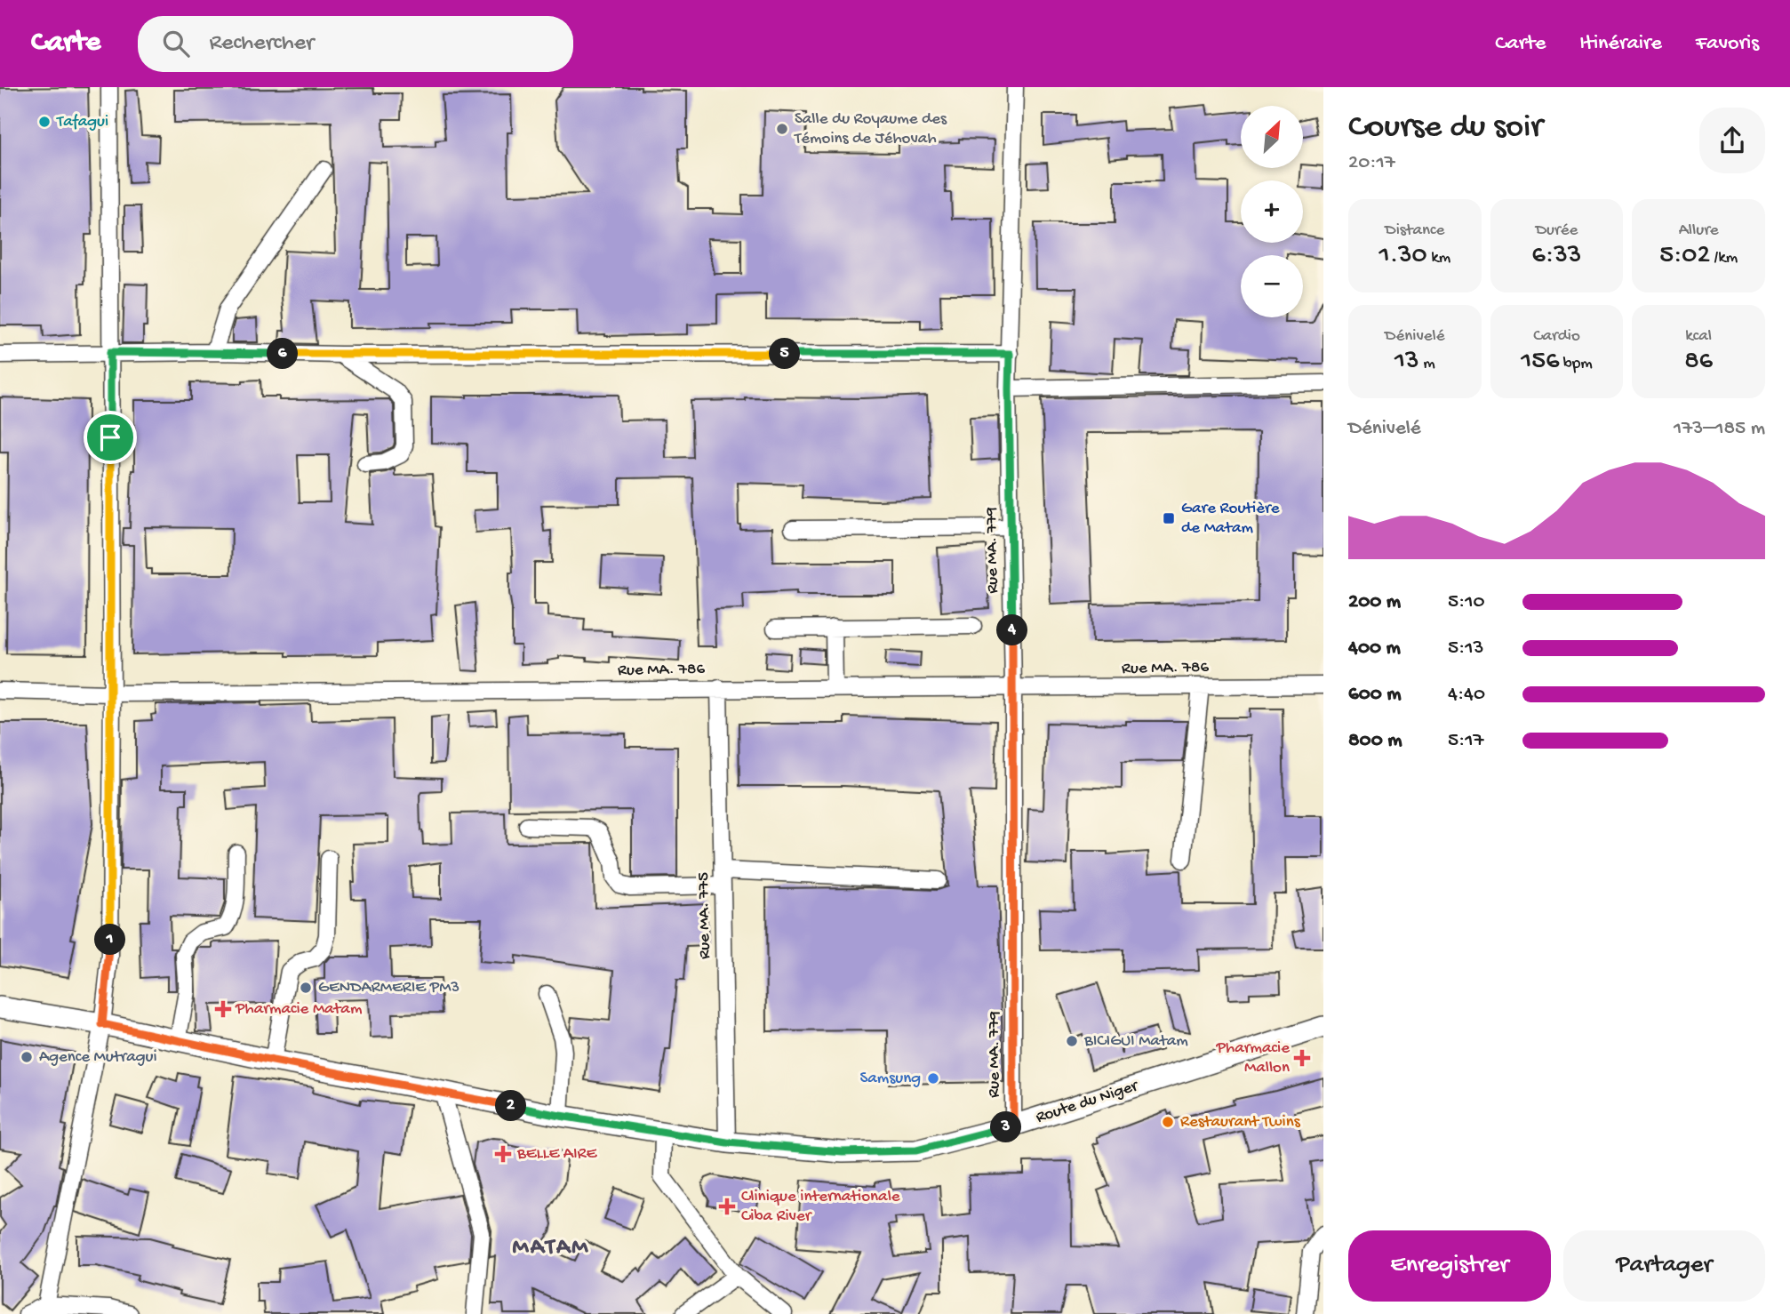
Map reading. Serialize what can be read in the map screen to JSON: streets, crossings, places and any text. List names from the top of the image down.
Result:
{
  "streets": {
    "main road": ["Route du Niger"],
    "street": ["Rue MA. 779", "Rue MA. 786", "Rue MA. 775"]
  },
  "crossings": [
    ["Rue MA. 779", "Rue MA. 786"],
    ["Rue MA. 779", "Route du Niger"],
    ["Rue MA. 786", "Rue MA. 775"],
    ["Rue MA. 775", "Route du Niger"]
  ],
  "districts": ["MATAM"],
  "places": {
    "other": [
      "Tafagui",
      "Salle du Royaume des Témoins de Jéhovah",
      "GENDARMERIE PM3",
      "BICIGUI Matam",
      "Agence Mutragui",
      "Samsung",
      "Restaurant Twins"
    ],
    "transit": ["Gare Routière de Matam"],
    "health": [
      "Pharmacie Matam",
      "Pharmacie Mallon",
      "BELLE AIRE",
      "Clinique internationale Ciba River"
    ]
  },
  "north": "top right",
  "page": {
    "header": "Carte",
    "search": "Rechercher",
    "nav": ["Carte", "Itinéraire", "Favoris"],
    "heading": ["Course du soir", "20:17"],
    "map_buttons": ["+", "−"],
    "stats": [
      ["Distance", "1.30 km"],
      ["Durée", "6:33"],
      ["Allure", "5:02 /km"],
      ["Dénivelé", "13 m"],
      ["Cardio", "156 bpm"],
      ["kcal", "86"]
    ],
    "pins": [
      "5",
      "6",
      "4",
      "1",
      "2",
      "3"
    ],
    "chart": ["Dénivelé", "173–185 m"],
    "list": [
      {
        "name": "200 m",
        "note": "5:10"
      },
      {
        "name": "400 m",
        "note": "5:13"
      },
      {
        "name": "600 m",
        "note": "4:40"
      },
      {
        "name": "800 m",
        "note": "5:17"
      }
    ],
    "buttons": ["Enregistrer", "Partager"]
  }
}
